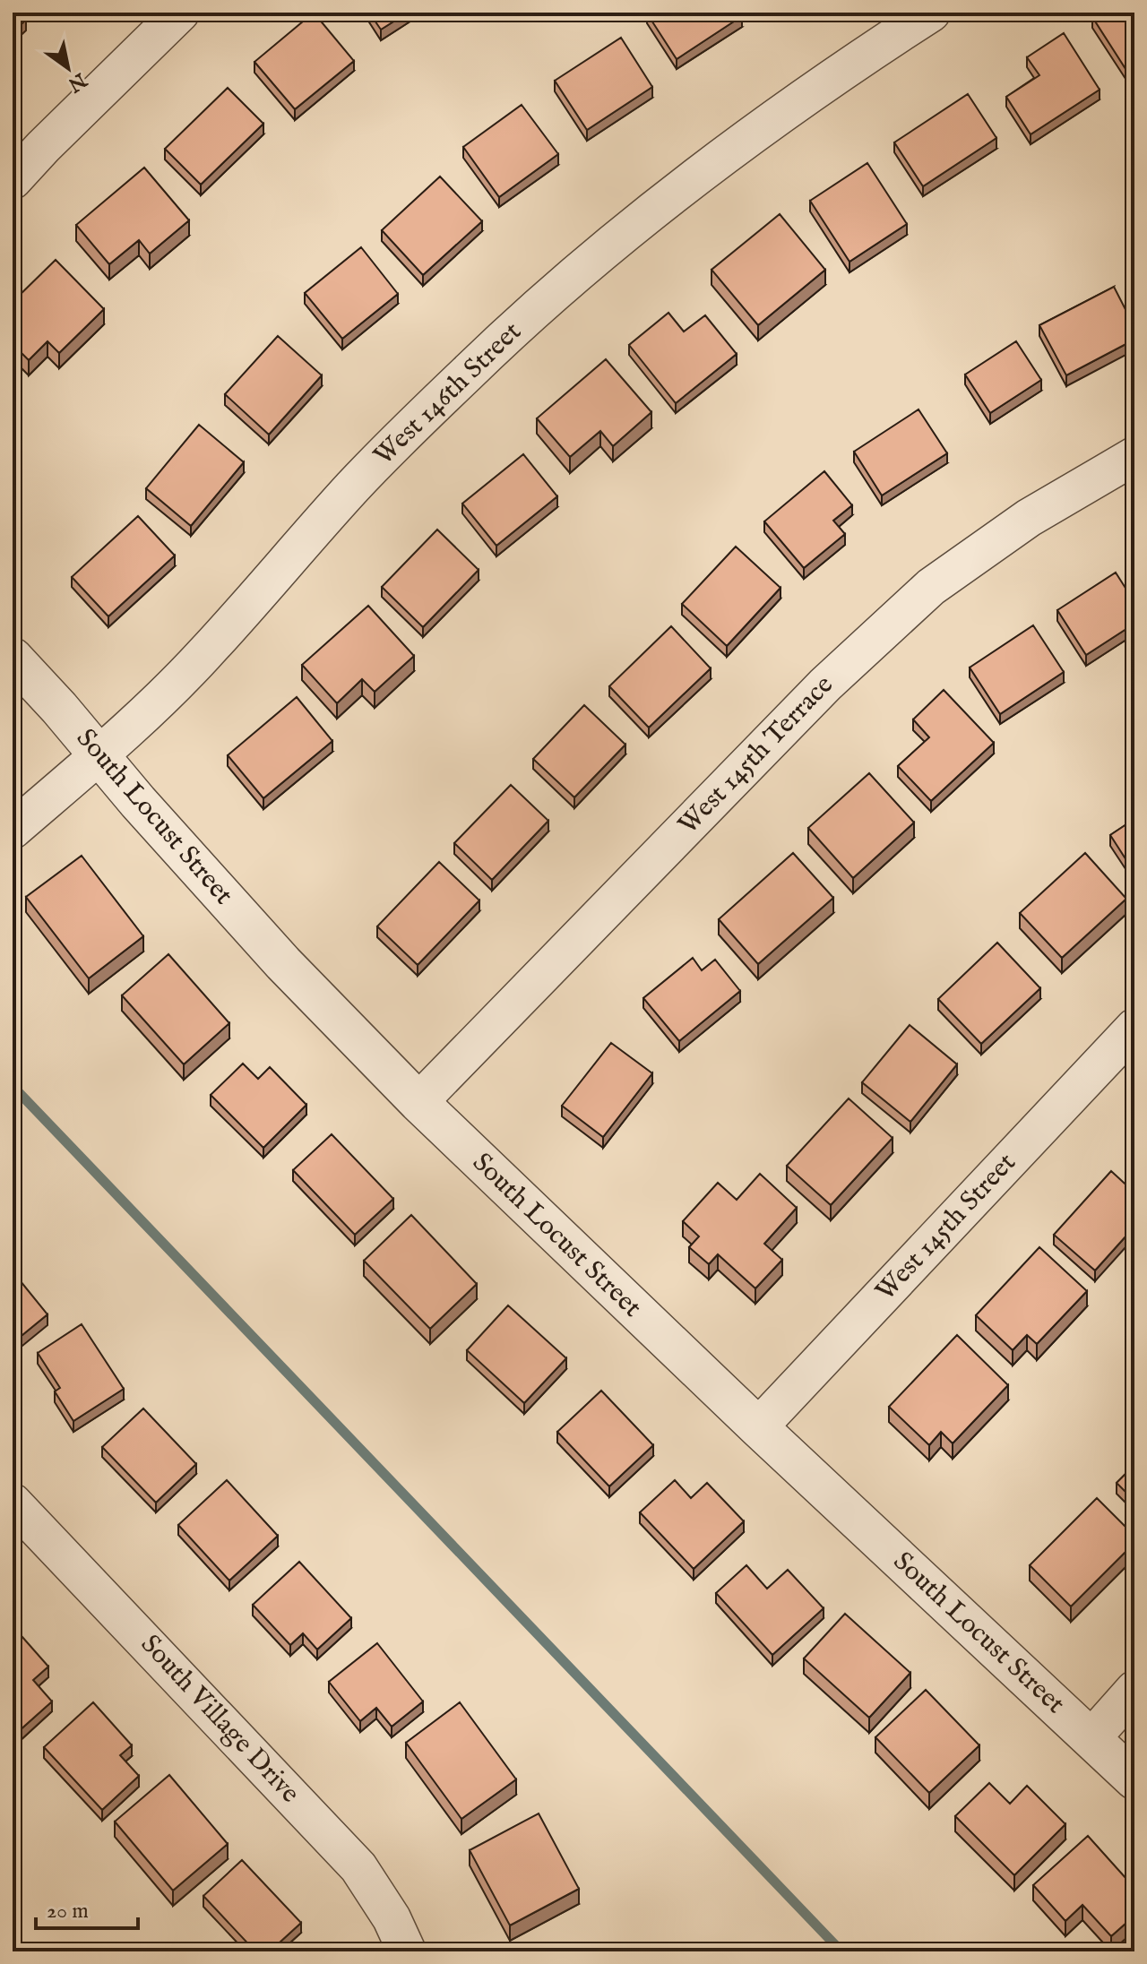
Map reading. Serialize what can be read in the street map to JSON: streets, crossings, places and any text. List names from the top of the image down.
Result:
{
  "streets": {
    "street": [
      "West 146th Street",
      "West 145th Terrace",
      "South Locust Street",
      "West 145th Street",
      "South Village Drive"
    ]
  },
  "crossings": [
    ["West 146th Street", "South Locust Street"],
    ["West 145th Terrace", "South Locust Street"],
    ["South Locust Street", "West 145th Street"]
  ],
  "scale_bar": "20 m",
  "north": "bottom right"
}
